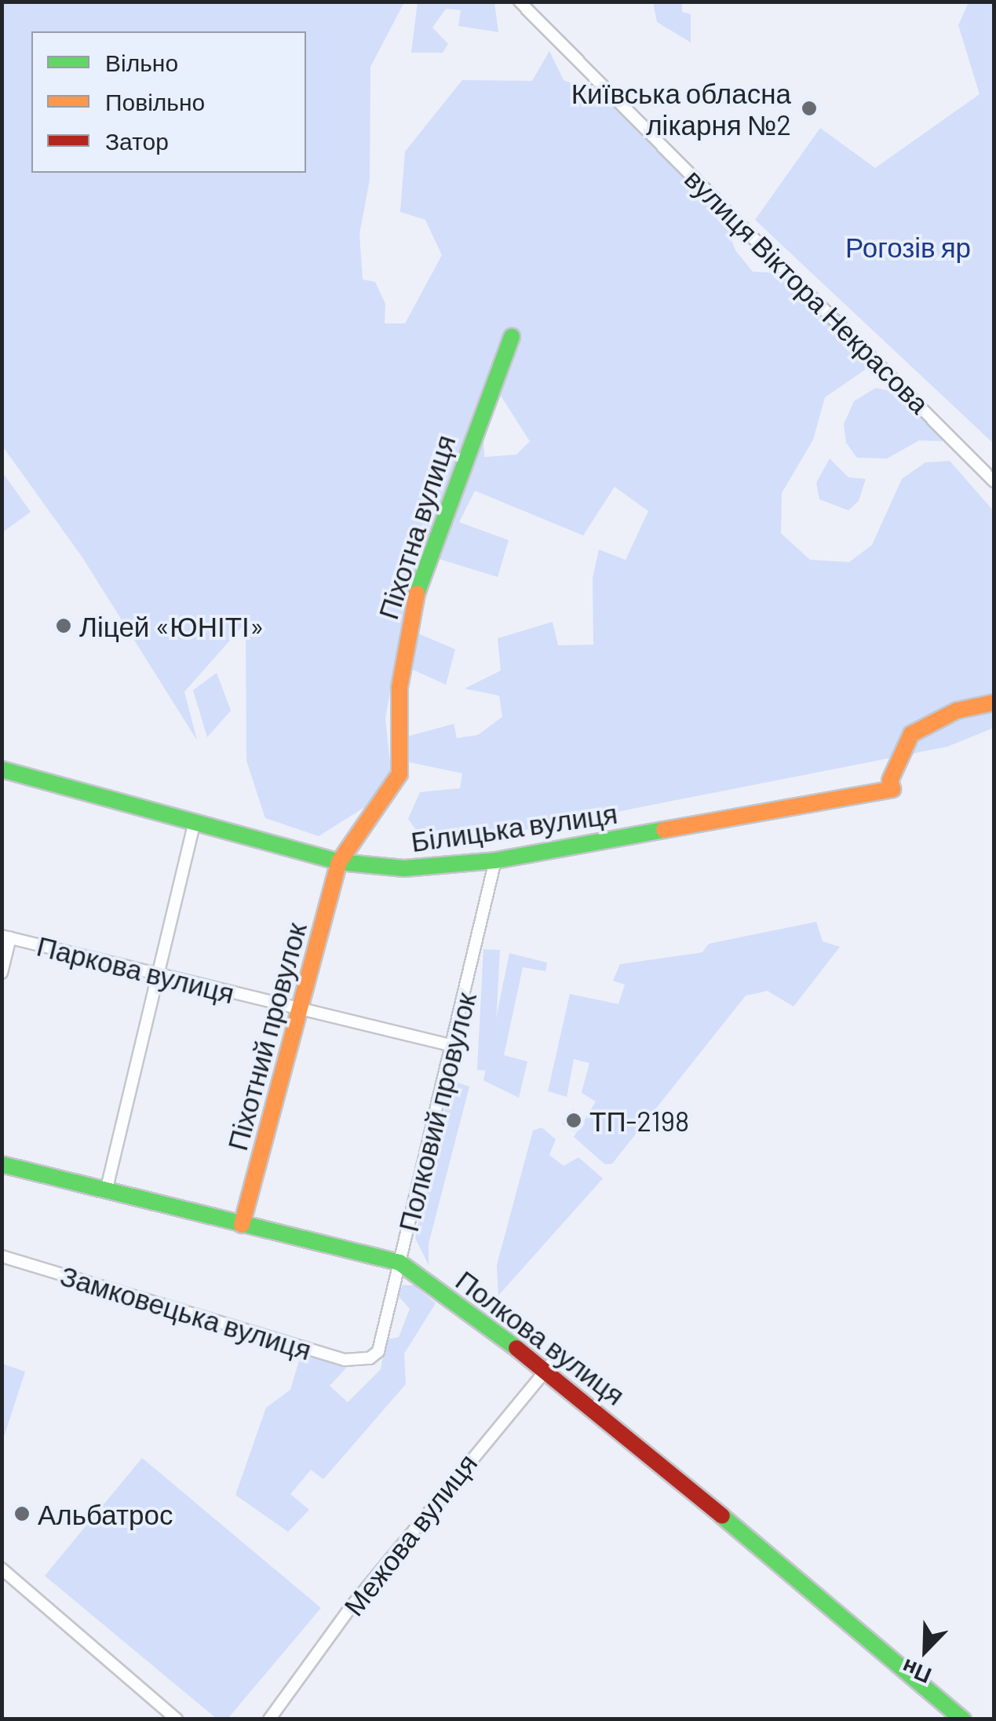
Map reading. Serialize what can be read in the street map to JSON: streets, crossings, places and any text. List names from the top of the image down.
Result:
{
  "streets": {
    "street": [
      "вулиця Віктора Некрасова",
      "Піхотна вулиця",
      "Білицька вулиця",
      "Паркова вулиця",
      "Піхотний провулок",
      "Полковий провулок",
      "Замковецька вулиця",
      "Полкова вулиця",
      "Межова вулиця"
    ]
  },
  "crossings": [
    ["Піхотна вулиця", "Білицька вулиця"],
    ["Піхотна вулиця", "Піхотний провулок"],
    ["Білицька вулиця", "Піхотний провулок"],
    ["Білицька вулиця", "Полковий провулок"],
    ["Паркова вулиця", "Піхотний провулок"],
    ["Паркова вулиця", "Полковий провулок"],
    ["Піхотний провулок", "Полкова вулиця"],
    ["Полковий провулок", "Замковецька вулиця"],
    ["Полковий провулок", "Полкова вулиця"],
    ["Полкова вулиця", "Межова вулиця"]
  ],
  "parks": ["Рогозів яр"],
  "places": [
    "Київська обласна лікарня №2",
    "Ліцей «ЮНІТІ»",
    "ТП-2198",
    "Альбатрос"
  ],
  "legend": ["Вільно", "Повільно", "Затор"],
  "north": "bottom left"
}
